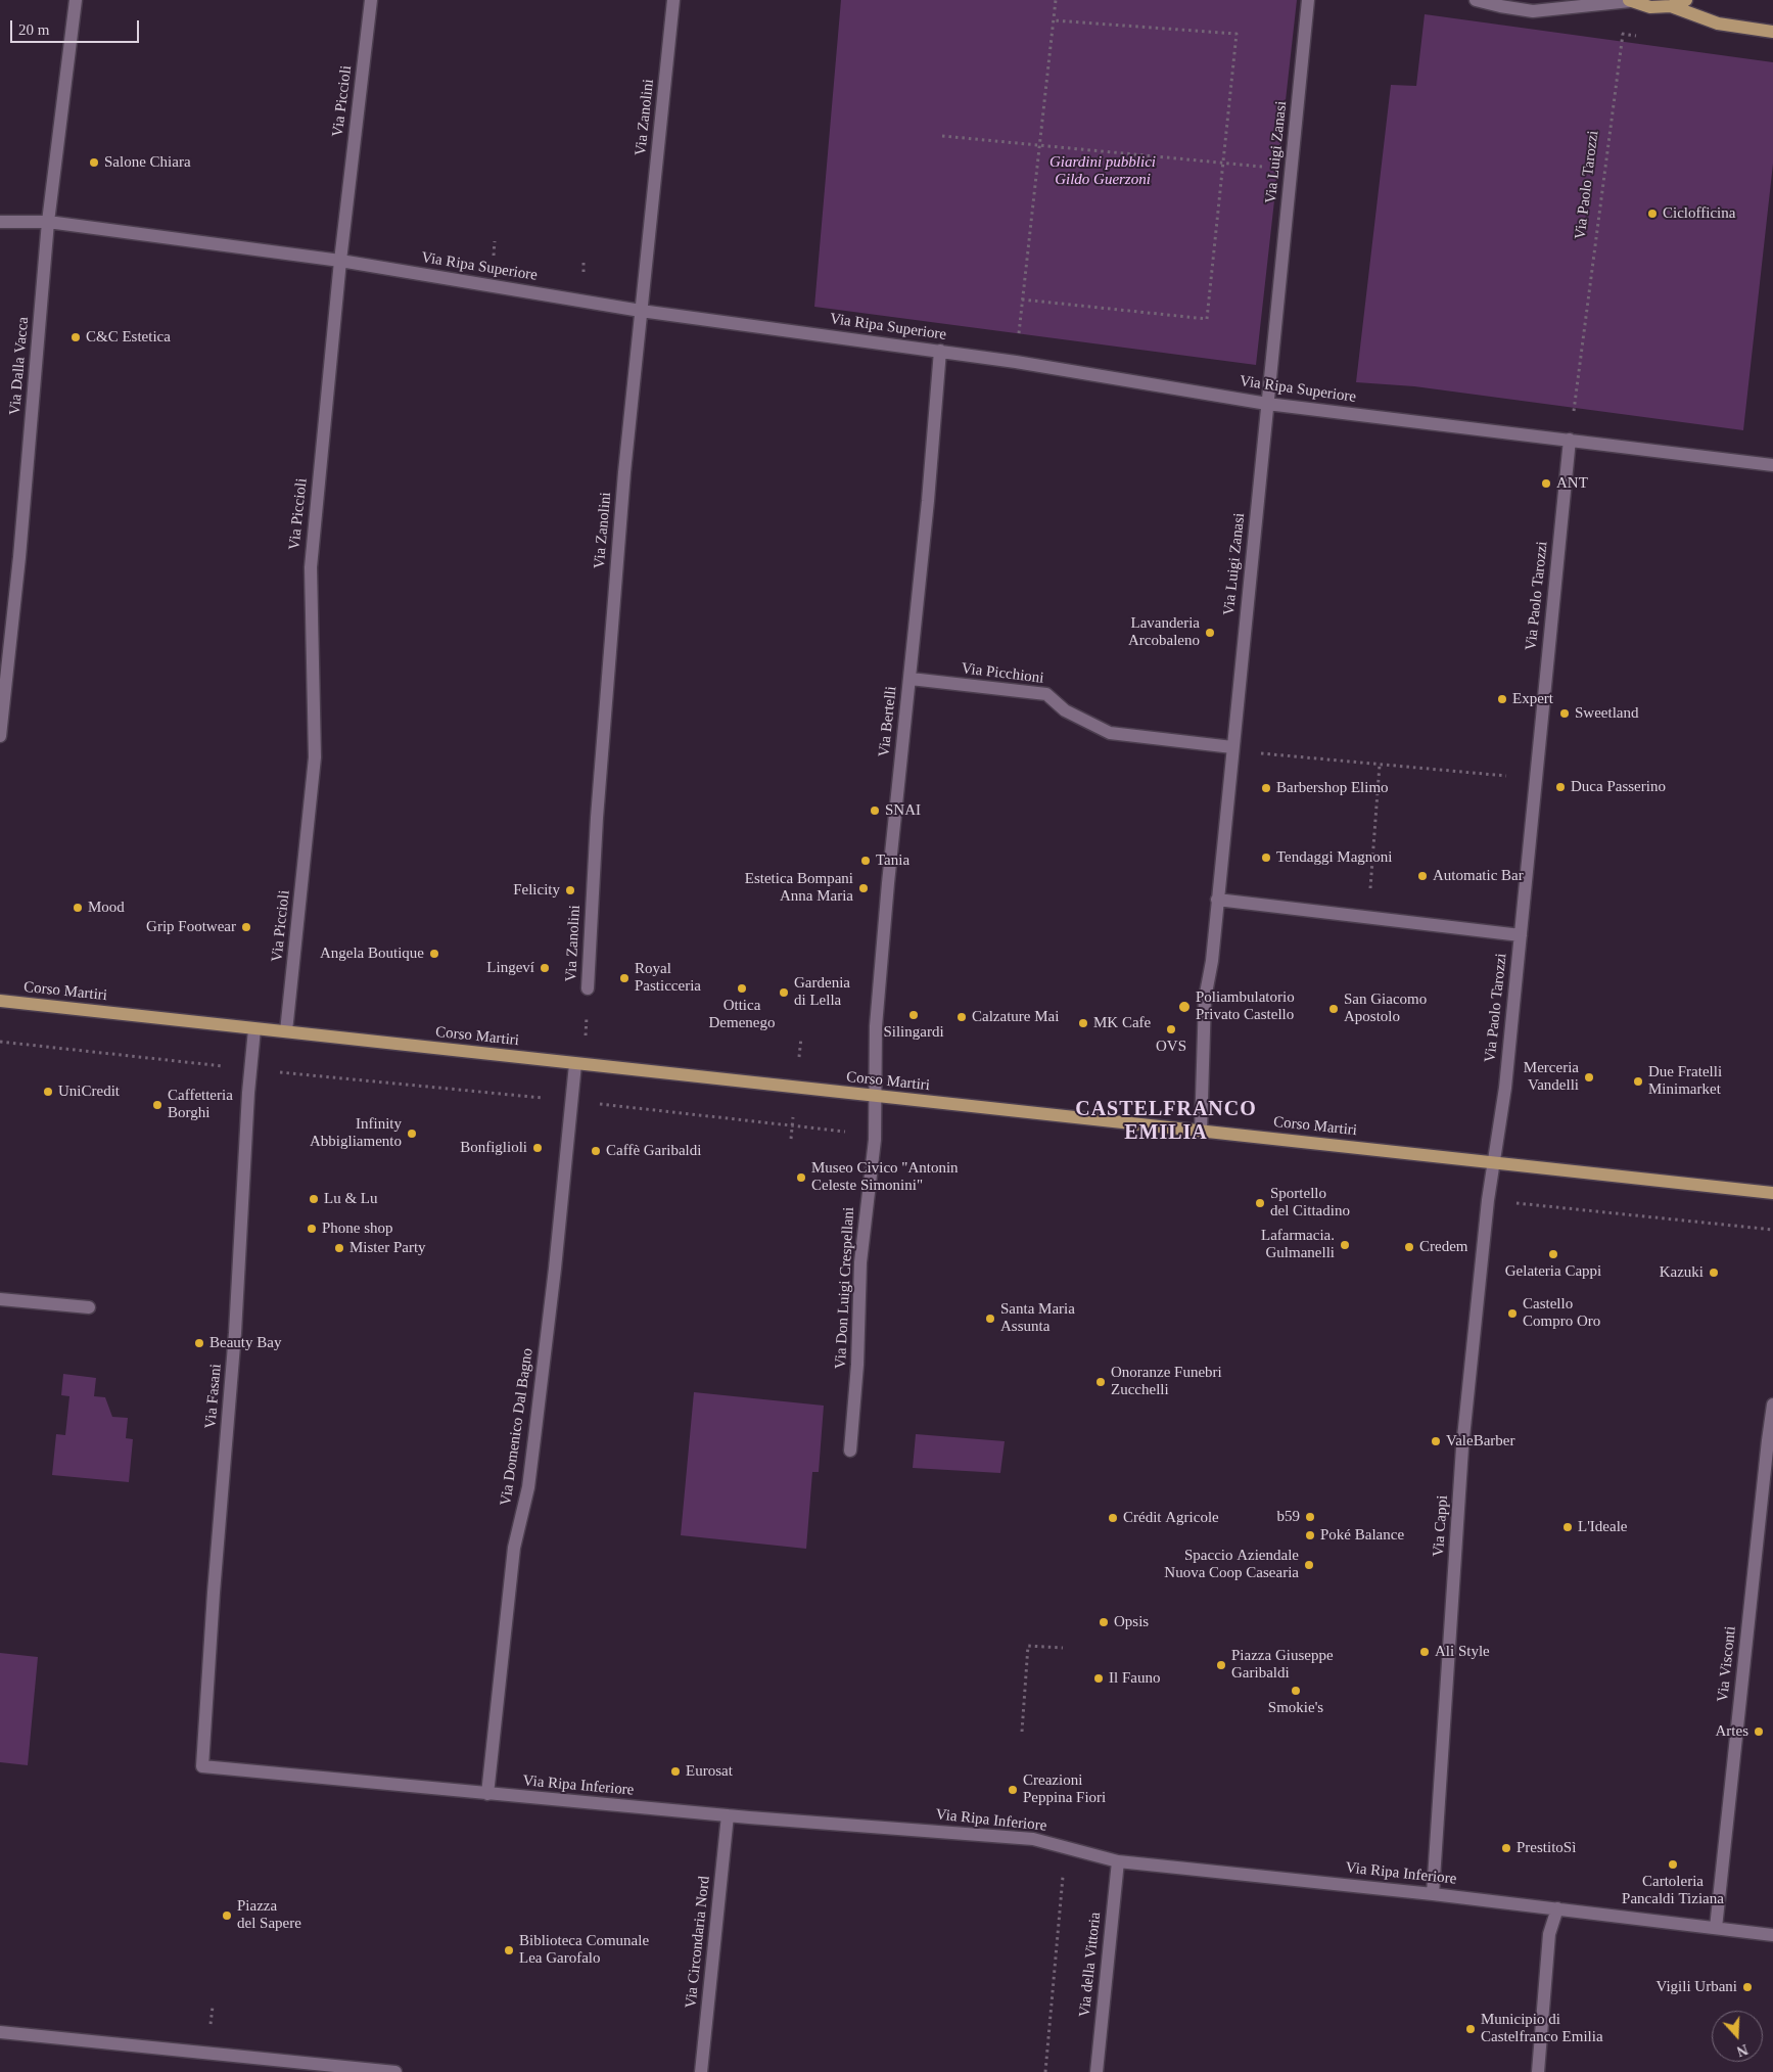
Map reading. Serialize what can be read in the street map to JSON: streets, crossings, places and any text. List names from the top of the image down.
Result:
{
  "streets": {
    "main road": ["Corso Martiri"],
    "street": [
      "Via Piccioli",
      "Via Zanolini",
      "Via Luigi Zanasi",
      "Via Paolo Tarozzi",
      "Via Ripa Superiore",
      "Via Dalla Vacca",
      "Via Picchioni",
      "Via Bertelli",
      "Via Don Luigi Crespellani",
      "Via Fasani",
      "Via Domenico Dal Bagno",
      "Via Cappi",
      "Via Visconti",
      "Via Ripa Inferiore",
      "Via Circondaria Nord",
      "Via della Vittoria"
    ]
  },
  "crossings": [
    ["Via Piccioli", "Via Ripa Superiore"],
    ["Via Piccioli", "Corso Martiri"],
    ["Via Zanolini", "Via Ripa Superiore"],
    ["Via Zanolini", "Corso Martiri"],
    ["Via Zanolini", "Via Domenico Dal Bagno"],
    ["Via Luigi Zanasi", "Via Ripa Superiore"],
    ["Via Luigi Zanasi", "Via Picchioni"],
    ["Via Luigi Zanasi", "Corso Martiri"],
    ["Via Paolo Tarozzi", "Via Ripa Superiore"],
    ["Via Paolo Tarozzi", "Corso Martiri"],
    ["Via Paolo Tarozzi", "Via Cappi"],
    ["Via Ripa Superiore", "Via Dalla Vacca"],
    ["Via Ripa Superiore", "Via Bertelli"],
    ["Via Picchioni", "Via Bertelli"],
    ["Via Bertelli", "Corso Martiri"],
    ["Via Bertelli", "Via Don Luigi Crespellani"],
    ["Corso Martiri", "Via Don Luigi Crespellani"],
    ["Corso Martiri", "Via Fasani"],
    ["Corso Martiri", "Via Domenico Dal Bagno"],
    ["Corso Martiri", "Via Cappi"],
    ["Via Fasani", "Via Ripa Inferiore"],
    ["Via Domenico Dal Bagno", "Via Ripa Inferiore"],
    ["Via Cappi", "Via Ripa Inferiore"],
    ["Via Visconti", "Via Ripa Inferiore"],
    ["Via Ripa Inferiore", "Via Circondaria Nord"],
    ["Via Ripa Inferiore", "Via della Vittoria"]
  ],
  "districts": ["CASTELFRANCO EMILIA"],
  "parks": ["Giardini pubblici Gildo Guerzoni"],
  "places": [
    "Salone Chiara",
    "Ciclofficina",
    "C&C Estetica",
    "ANT",
    "Lavanderia Arcobaleno",
    "Expert",
    "Sweetland",
    "Duca Passerino",
    "Barbershop Elimo",
    "SNAI",
    "Tendaggi Magnoni",
    "Tania",
    "Automatic Bar",
    "Estetica Bompani Anna Maria",
    "Felicity",
    "Mood",
    "Grip Footwear",
    "Angela Boutique",
    "Lingeví",
    "Royal Pasticceria",
    "Ottica Demenego",
    "Gardenia di Lella",
    "Poliambulatorio Privato Castello",
    "San Giacomo Apostolo",
    "Silingardi",
    "Calzature Mai",
    "MK Cafe",
    "OVS",
    "Merceria Vandelli",
    "Due Fratelli Minimarket",
    "UniCredit",
    "Caffetteria Borghi",
    "Infinity Abbigliamento",
    "Bonfiglioli",
    "Caffè Garibaldi",
    "Museo Civico \"Antonin Celeste Simonini\"",
    "Lu & Lu",
    "Sportello del Cittadino",
    "Phone shop",
    "Lafarmacia. Gulmanelli",
    "Credem",
    "Mister Party",
    "Gelateria Cappi",
    "Kazuki",
    "Castello Compro Oro",
    "Santa Maria Assunta",
    "Beauty Bay",
    "Onoranze Funebri Zucchelli",
    "ValeBarber",
    "b59",
    "Crédit Agricole",
    "L'Ideale",
    "Poké Balance",
    "Spaccio Aziendale Nuova Coop Casearia",
    "Opsis",
    "Ali Style",
    "Piazza Giuseppe Garibaldi",
    "Il Fauno",
    "Smokie's",
    "Artes",
    "Eurosat",
    "Creazioni Peppina Fiori",
    "PrestitoSì",
    "Cartoleria Pancaldi Tiziana",
    "Piazza del Sapere",
    "Biblioteca Comunale Lea Garofalo",
    "Vigili Urbani",
    "Municipio di Castelfranco Emilia"
  ],
  "scale_bar": "20 m",
  "north": "bottom"
}
